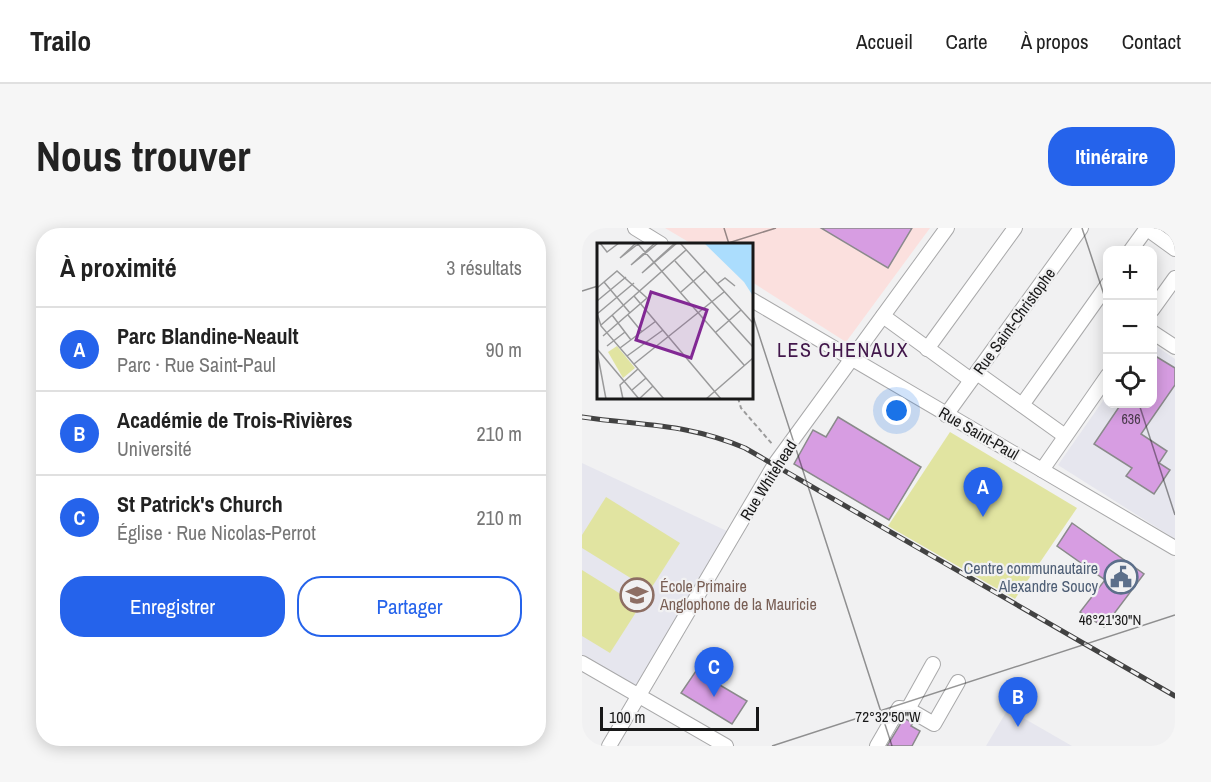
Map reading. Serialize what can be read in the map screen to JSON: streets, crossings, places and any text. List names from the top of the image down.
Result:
{
  "streets": {
    "street": ["Rue Saint-Christophe", "Rue Saint-Paul", "Rue Whitehead"]
  },
  "crossings": [
    ["Rue Saint-Christophe", "Rue Saint-Paul"],
    ["Rue Saint-Paul", "Rue Whitehead"]
  ],
  "districts": ["LES CHENAUX"],
  "places": {
    "public building": ["Centre communautaire Alexandre Soucy"],
    "school or university": ["École Primaire Anglophone de la Mauricie"]
  },
  "house_numbers": ["636"],
  "scale_bar": "100 m",
  "page": {
    "header": "Trailo",
    "nav": [
      "Accueil",
      "Carte",
      "À propos",
      "Contact"
    ],
    "buttons": [
      "Itinéraire",
      ["Enregistrer", "Partager"]
    ],
    "title": "Nous trouver",
    "heading": ["À proximité", "3 résultats"],
    "map_buttons": ["+", "−"],
    "list": [
      {
        "mark": "A",
        "name": "Parc Blandine-Neault",
        "note": "Parc · Rue Saint-Paul",
        "value": "90 m"
      },
      {
        "mark": "B",
        "name": "Académie de Trois-Rivières",
        "note": "Université",
        "value": "210 m"
      },
      {
        "mark": "C",
        "name": "St Patrick's Church",
        "note": "Église · Rue Nicolas-Perrot",
        "value": "210 m"
      }
    ],
    "pins": ["A", "C", "B"],
    "scale": "100 m"
  },
  "coordinates": ["46°21'30\"N", "72°32'50\"W"]
}
